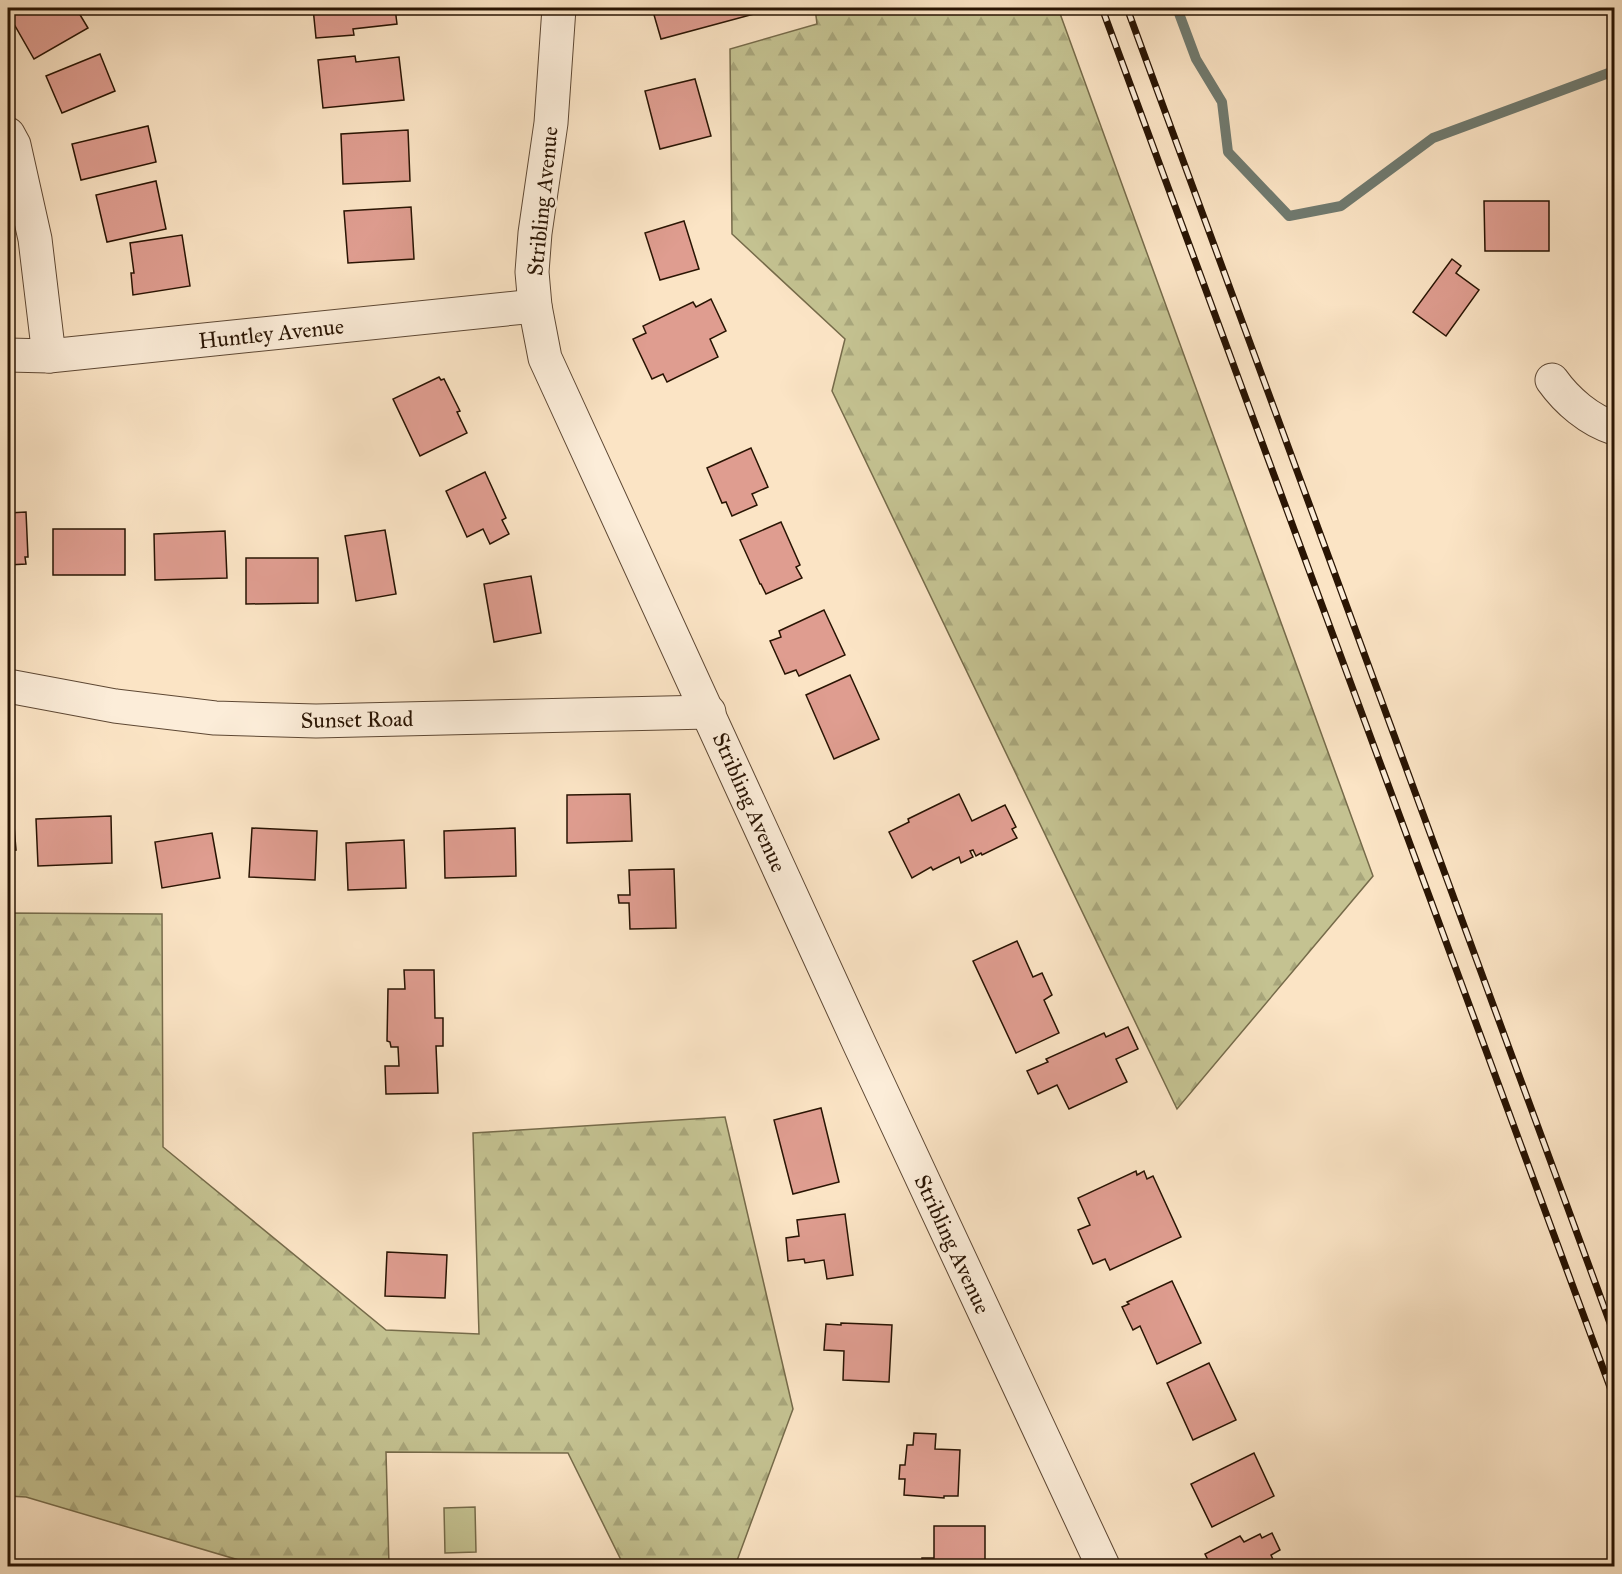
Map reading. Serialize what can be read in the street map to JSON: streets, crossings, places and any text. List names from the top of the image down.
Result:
{
  "streets": {
    "street": ["Stribling Avenue", "Huntley Avenue", "Sunset Road"]
  },
  "crossings": [
    ["Stribling Avenue", "Huntley Avenue"],
    ["Stribling Avenue", "Sunset Road"]
  ]
}
